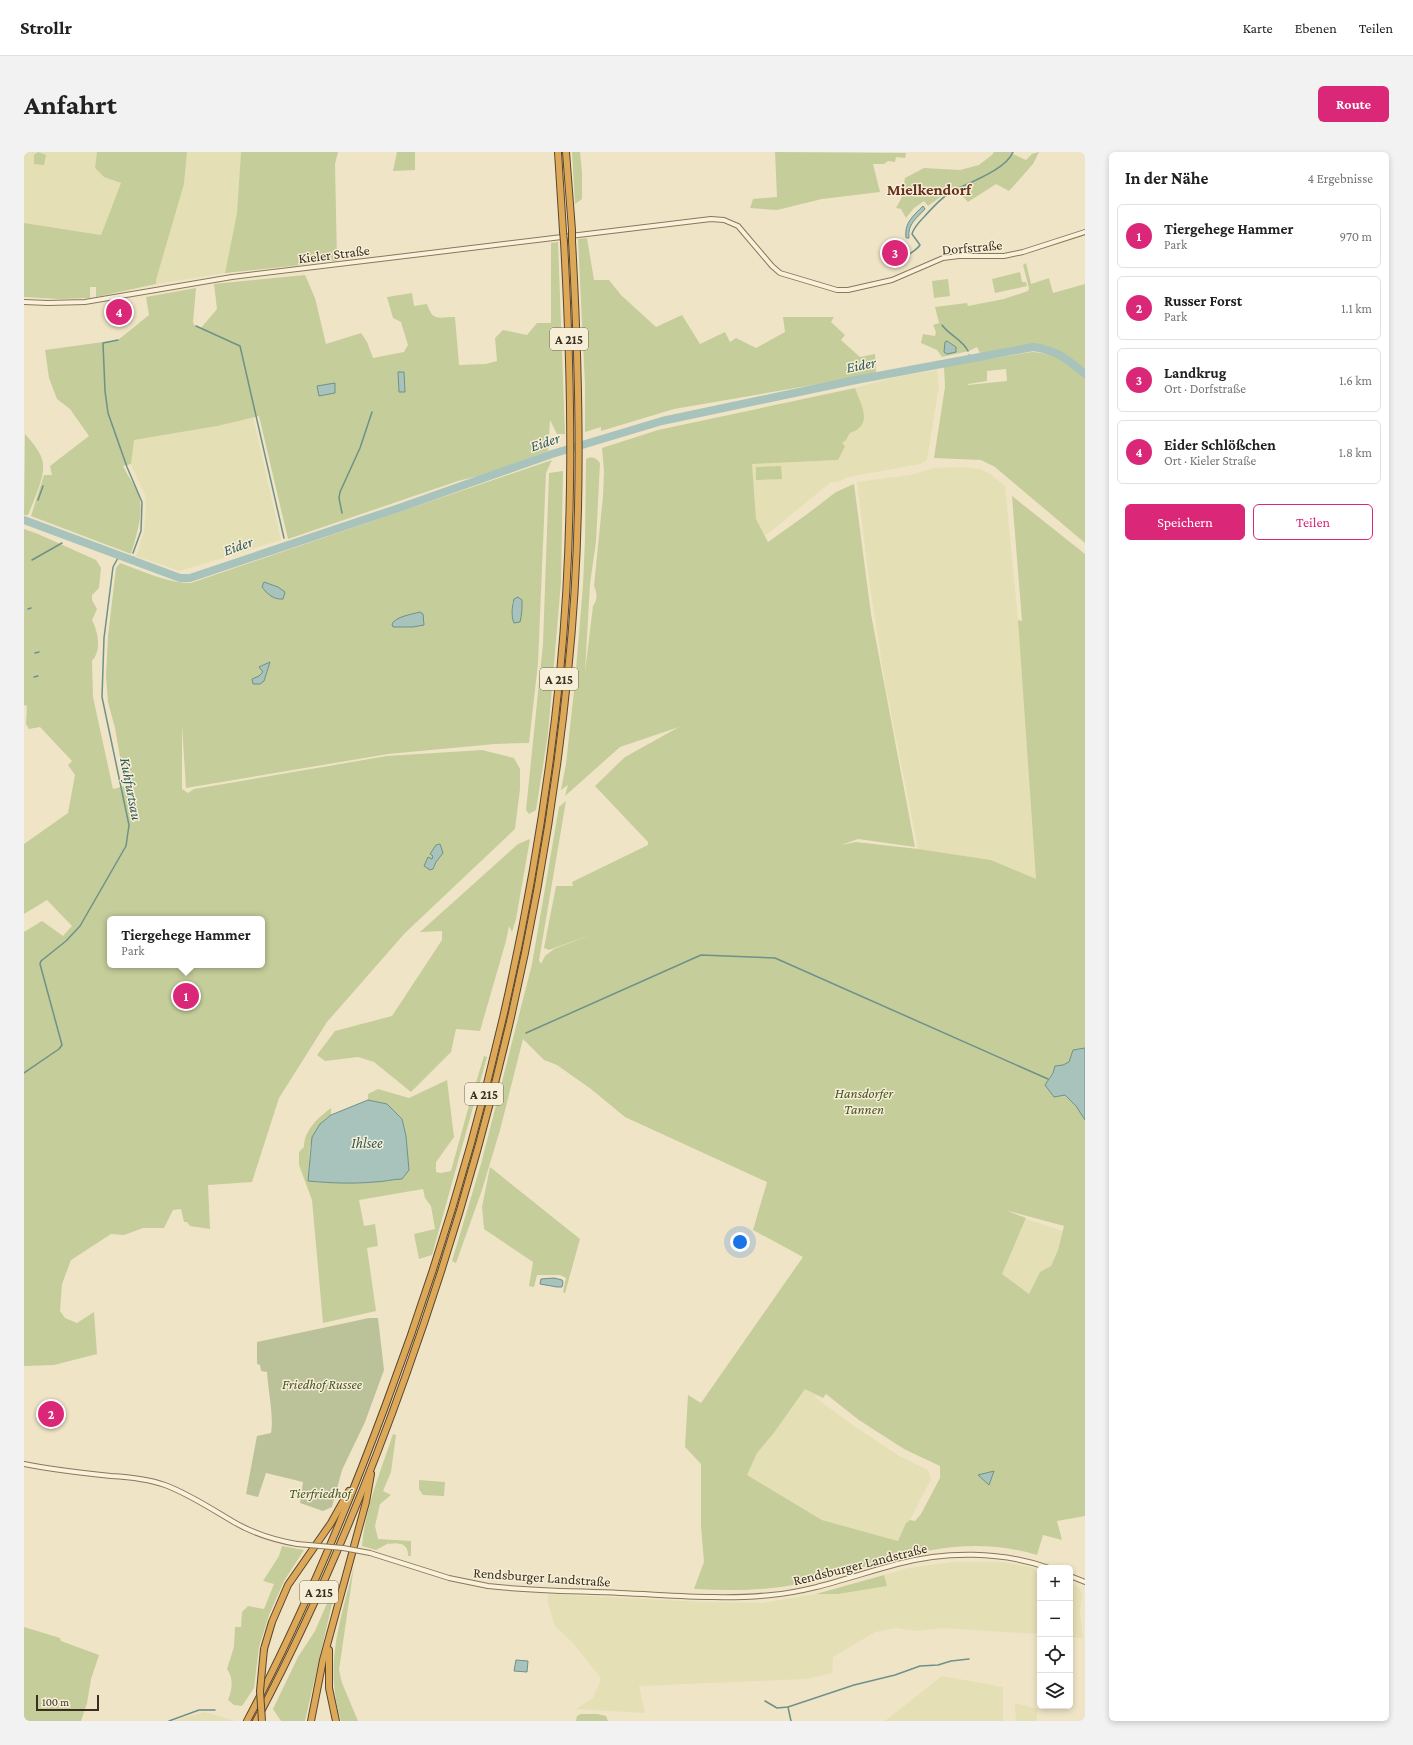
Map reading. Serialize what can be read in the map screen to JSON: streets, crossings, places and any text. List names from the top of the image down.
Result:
{
  "streets": {
    "highway": ["A 215"],
    "street": ["Dorfstraße", "Kieler Straße", "Rendsburger Landstraße"]
  },
  "crossings": [
    ["Dorfstraße", "Kieler Straße"]
  ],
  "districts": ["Mielkendorf"],
  "water": ["Eider", "Kuhfurtsau", "Ihlsee"],
  "parks": ["Hansdorfer Tannen", "Friedhof Russee", "Tierfriedhof"],
  "scale_bar": "100 m",
  "page": {
    "header": "Strollr",
    "nav": ["Karte", "Ebenen", "Teilen"],
    "buttons": [
      "Route",
      ["Speichern", "Teilen"]
    ],
    "title": "Anfahrt",
    "heading": ["In der Nähe", "4 Ergebnisse"],
    "list": [
      {
        "mark": "1",
        "name": "Tiergehege Hammer",
        "note": "Park",
        "value": "970 m"
      },
      {
        "mark": "2",
        "name": "Russer Forst",
        "note": "Park",
        "value": "1.1 km"
      },
      {
        "mark": "3",
        "name": "Landkrug",
        "note": "Ort · Dorfstraße",
        "value": "1.6 km"
      },
      {
        "mark": "4",
        "name": "Eider Schlößchen",
        "note": "Ort · Kieler Straße",
        "value": "1.8 km"
      }
    ],
    "pins": [
      "3",
      "4",
      "1",
      "2"
    ],
    "popup": ["Tiergehege Hammer", "Park"],
    "map_buttons": ["+", "−"],
    "scale": "100 m"
  }
}
